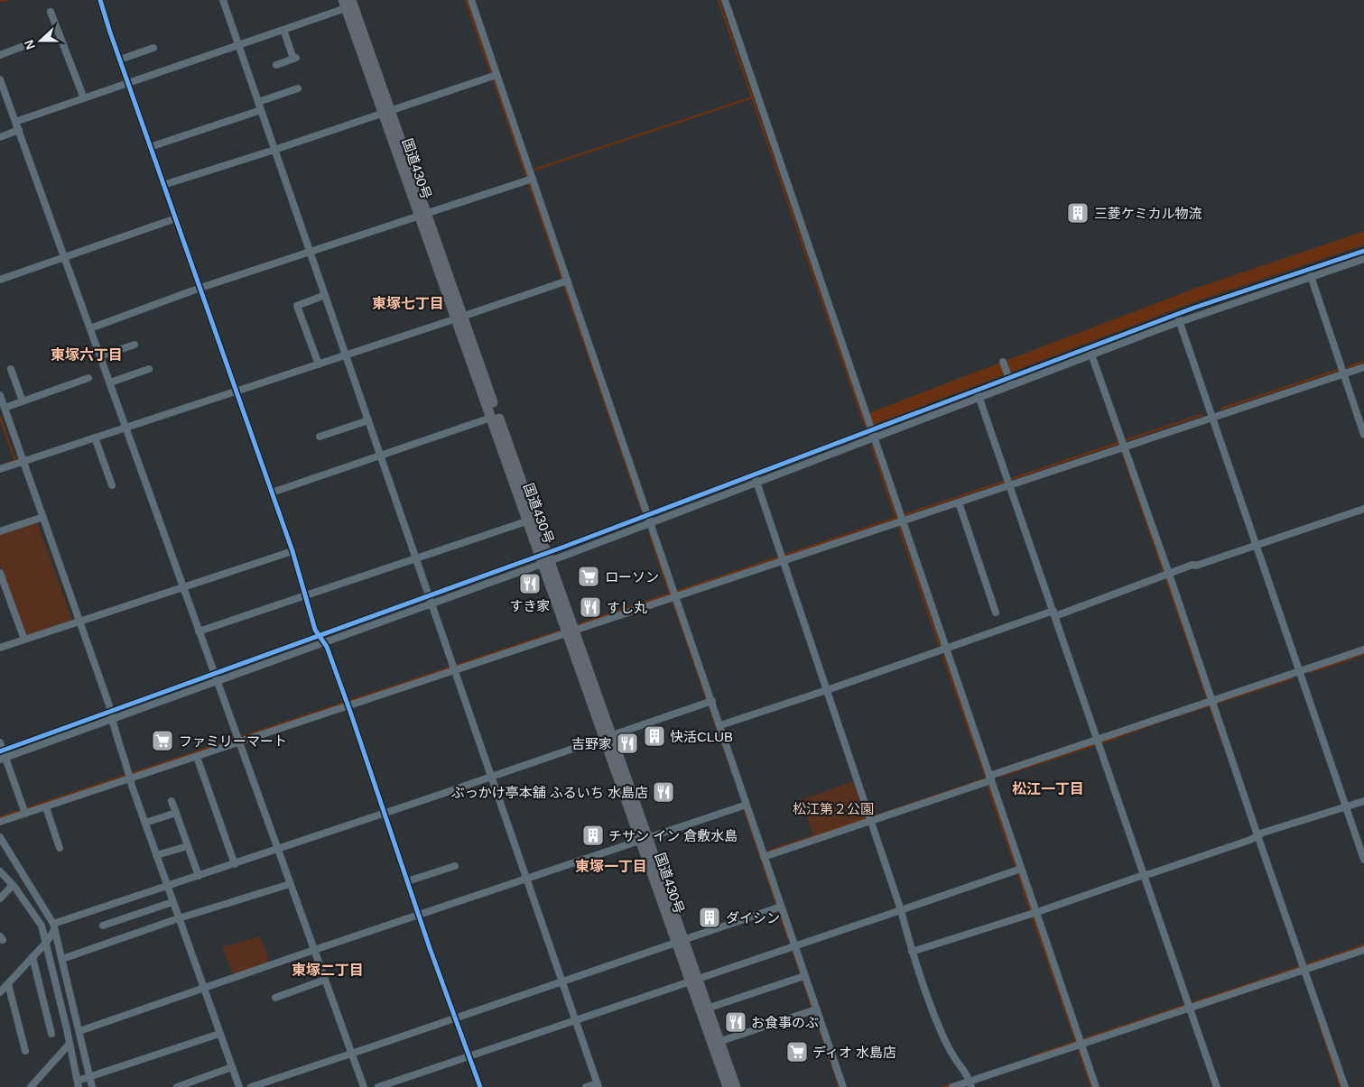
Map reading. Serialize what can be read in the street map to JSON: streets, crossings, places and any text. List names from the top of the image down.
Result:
{
  "streets": {
    "highway": ["国道430号"]
  },
  "districts": [
    "東塚七丁目",
    "東塚六丁目",
    "松江一丁目",
    "東塚一丁目",
    "東塚二丁目"
  ],
  "parks": ["松江第２公園"],
  "places": {
    "building": [
      "三菱ケミカル物流",
      "快活CLUB",
      "チサン イン 倉敷水島",
      "ダイシン"
    ],
    "supermarket": ["ローソン", "ファミリーマート", "ディオ 水島店"],
    "restaurant": [
      "すき家",
      "すし丸",
      "吉野家",
      "ぶっかけ亭本舗 ふるいち 水島店",
      "お食事のぶ"
    ]
  },
  "north": "left"
}
